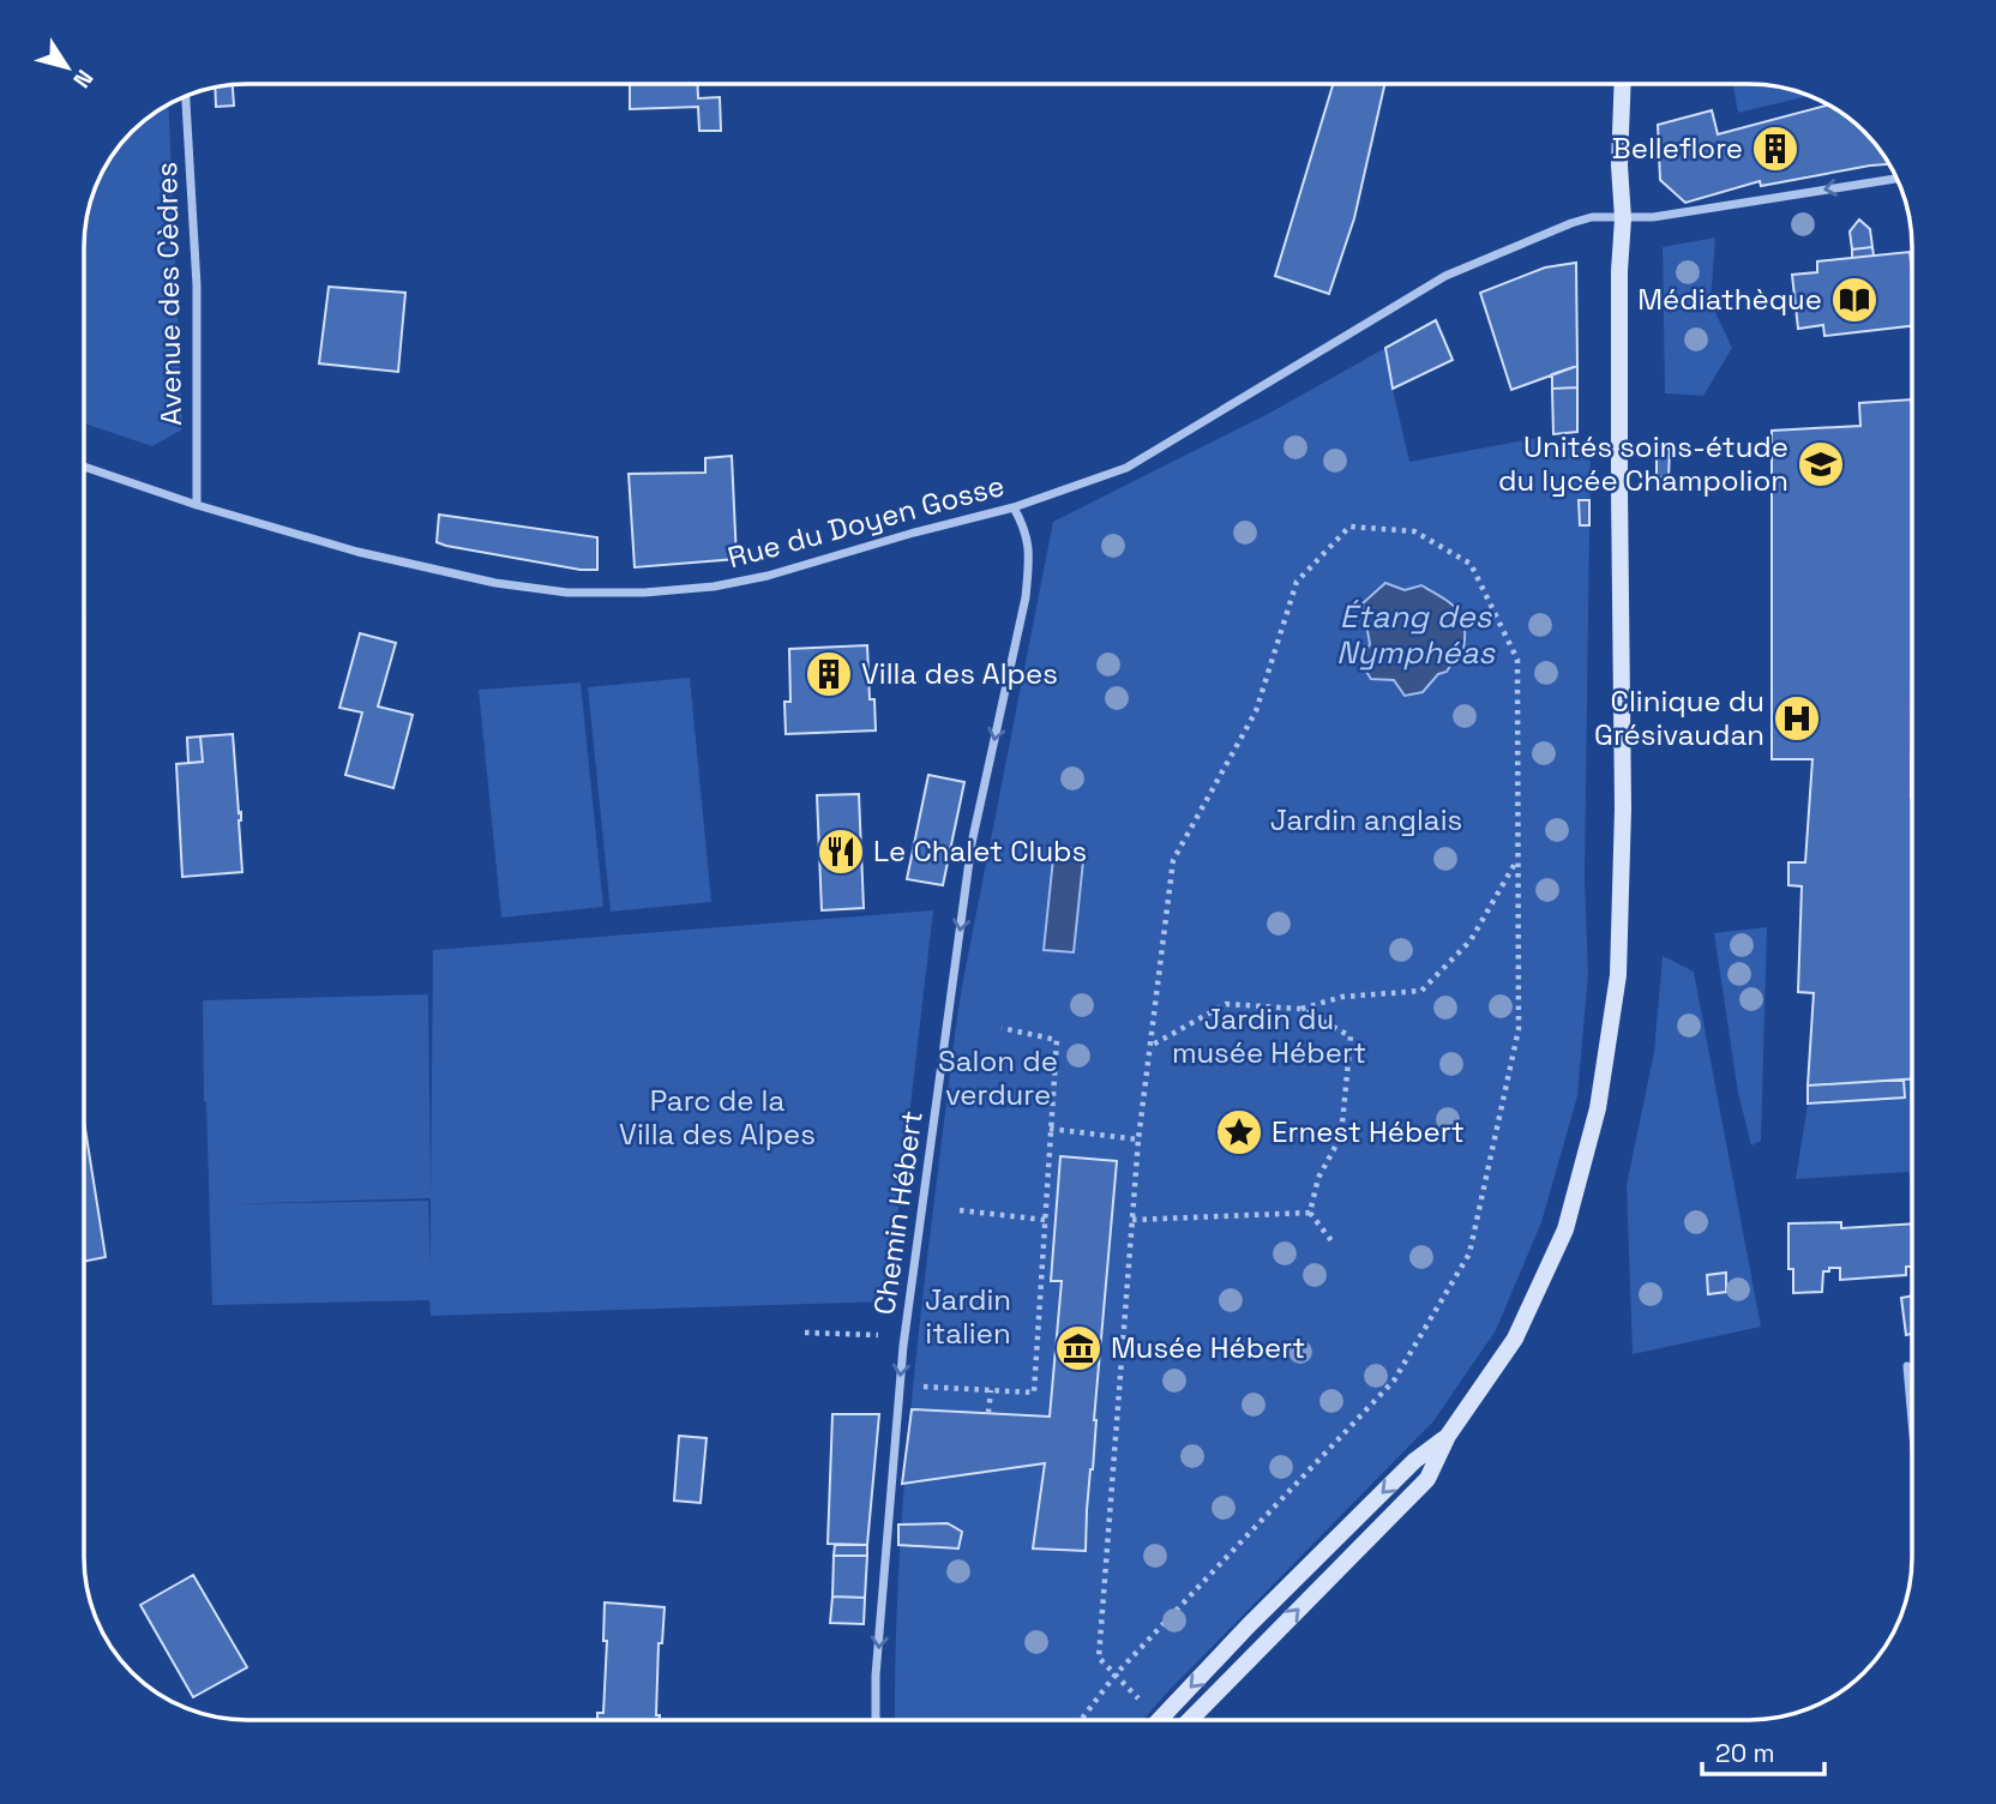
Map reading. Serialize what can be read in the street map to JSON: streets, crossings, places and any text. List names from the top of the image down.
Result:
{
  "streets": {
    "street": ["Avenue des Cèdres", "Rue du Doyen Gosse", "Chemin Hébert"]
  },
  "crossings": [
    ["Avenue des Cèdres", "Rue du Doyen Gosse"],
    ["Rue du Doyen Gosse", "Chemin Hébert"]
  ],
  "one_way": ["Chemin Hébert"],
  "water": ["Étang des Nymphéas"],
  "parks": [
    "Jardin anglais",
    "Jardin du musée Hébert",
    "Salon de verdure",
    "Parc de la Villa des Alpes",
    "Jardin italien"
  ],
  "places": {
    "building": ["Belleflore", "Villa des Alpes"],
    "library": ["Médiathèque"],
    "school or university": ["Unités soins-étude du lycée Champolion"],
    "hospital": ["Clinique du Grésivaudan"],
    "restaurant": ["Le Chalet Clubs"],
    "place": ["Ernest Hébert"],
    "museum": ["Musée Hébert"]
  },
  "scale_bar": "20 m",
  "north": "bottom right"
}
